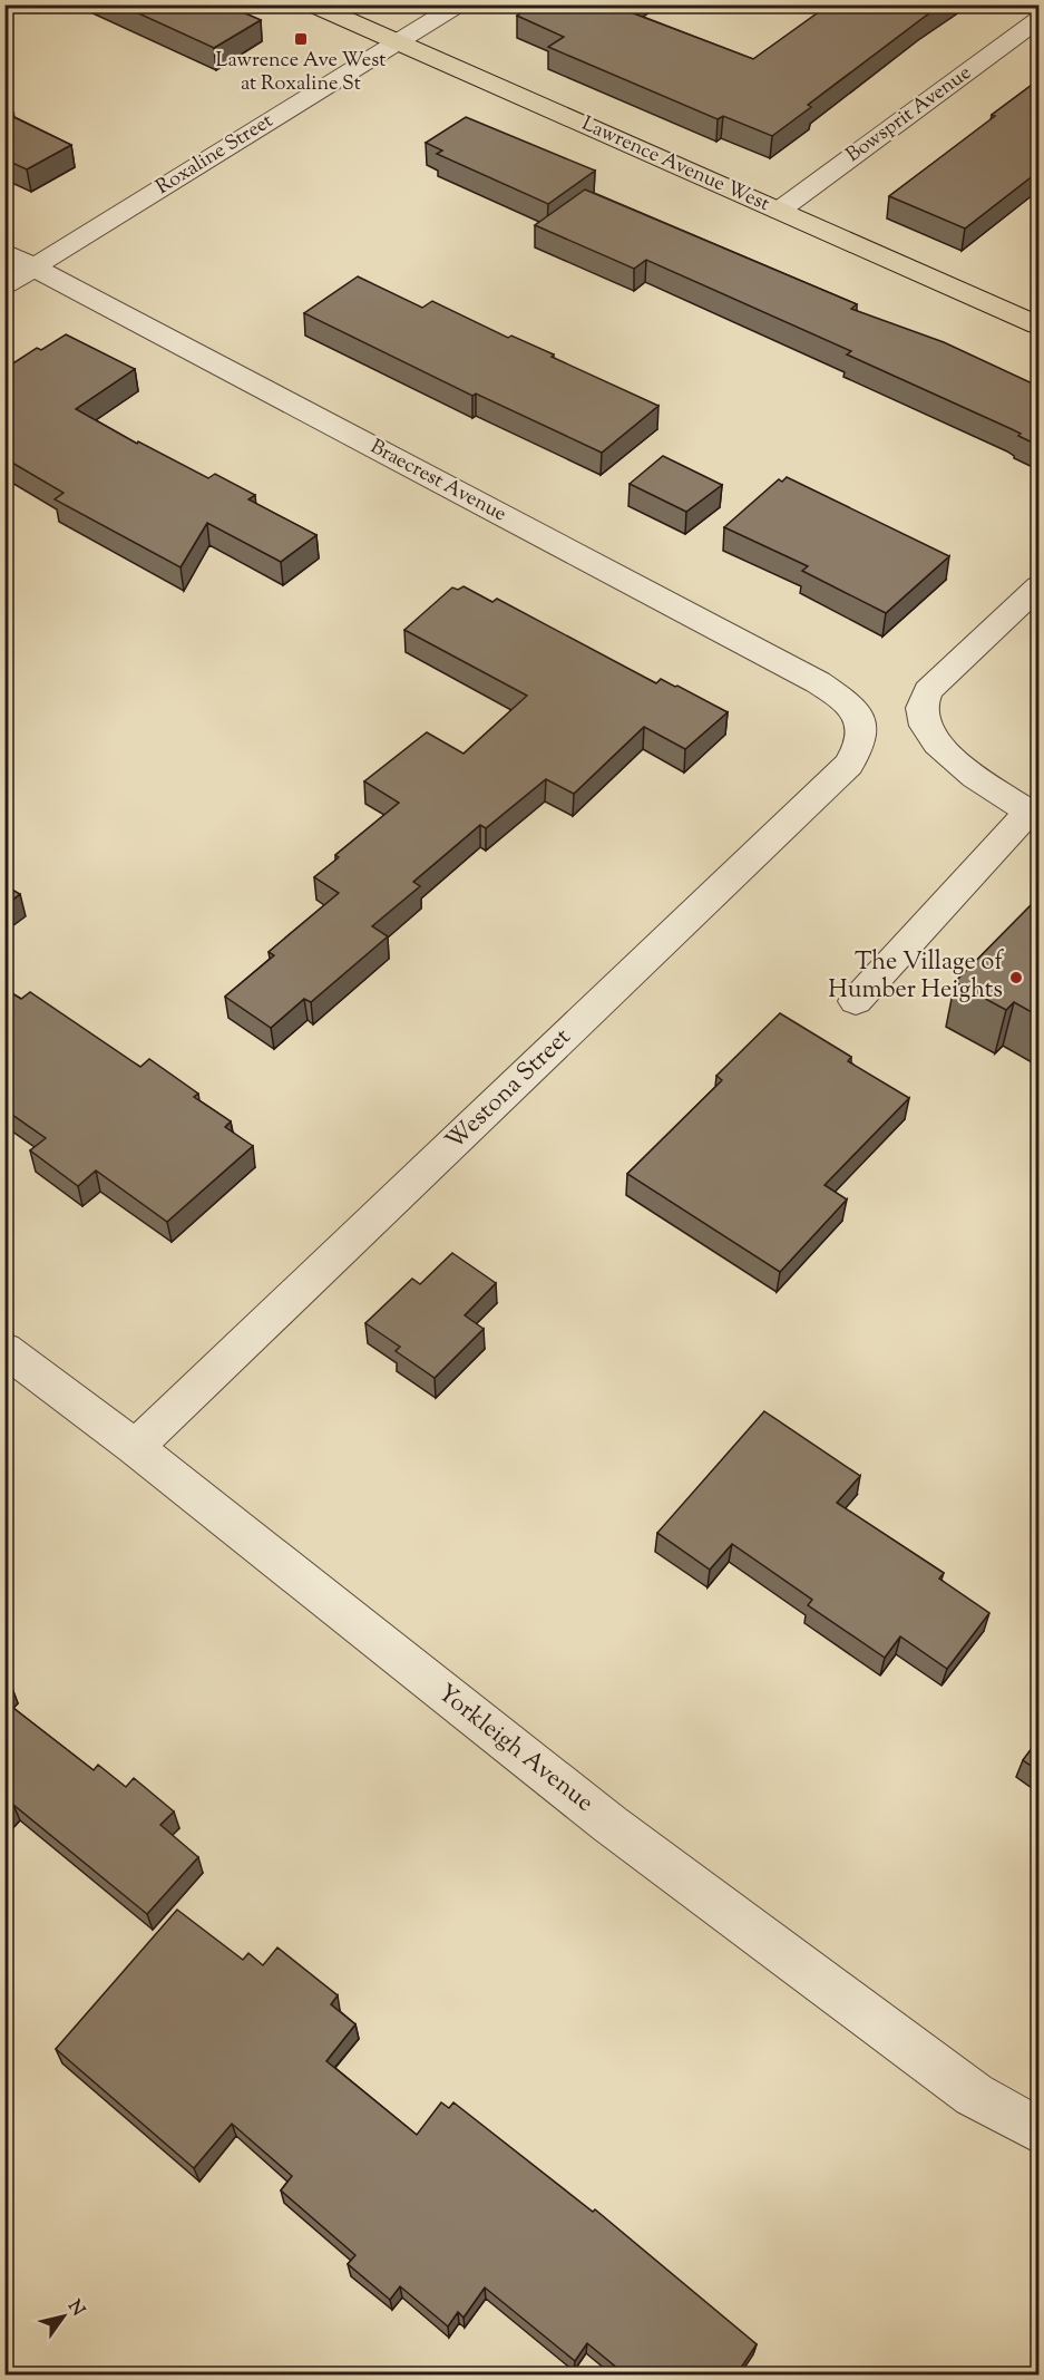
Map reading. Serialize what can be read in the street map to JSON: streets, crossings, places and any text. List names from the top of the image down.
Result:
{
  "streets": {
    "main road": ["Lawrence Avenue West"],
    "street": [
      "Bowsprit Avenue",
      "Roxaline Street",
      "Braecrest Avenue",
      "Westona Street",
      "Yorkleigh Avenue"
    ]
  },
  "crossings": [
    ["Bowsprit Avenue", "Lawrence Avenue West"],
    ["Roxaline Street", "Lawrence Avenue West"],
    ["Roxaline Street", "Braecrest Avenue"],
    ["Braecrest Avenue", "Westona Street"],
    ["Westona Street", "Yorkleigh Avenue"]
  ],
  "places": {
    "transit": ["Lawrence Ave West at Roxaline St"],
    "other": ["The Village of Humber Heights"]
  },
  "north": "top right"
}
